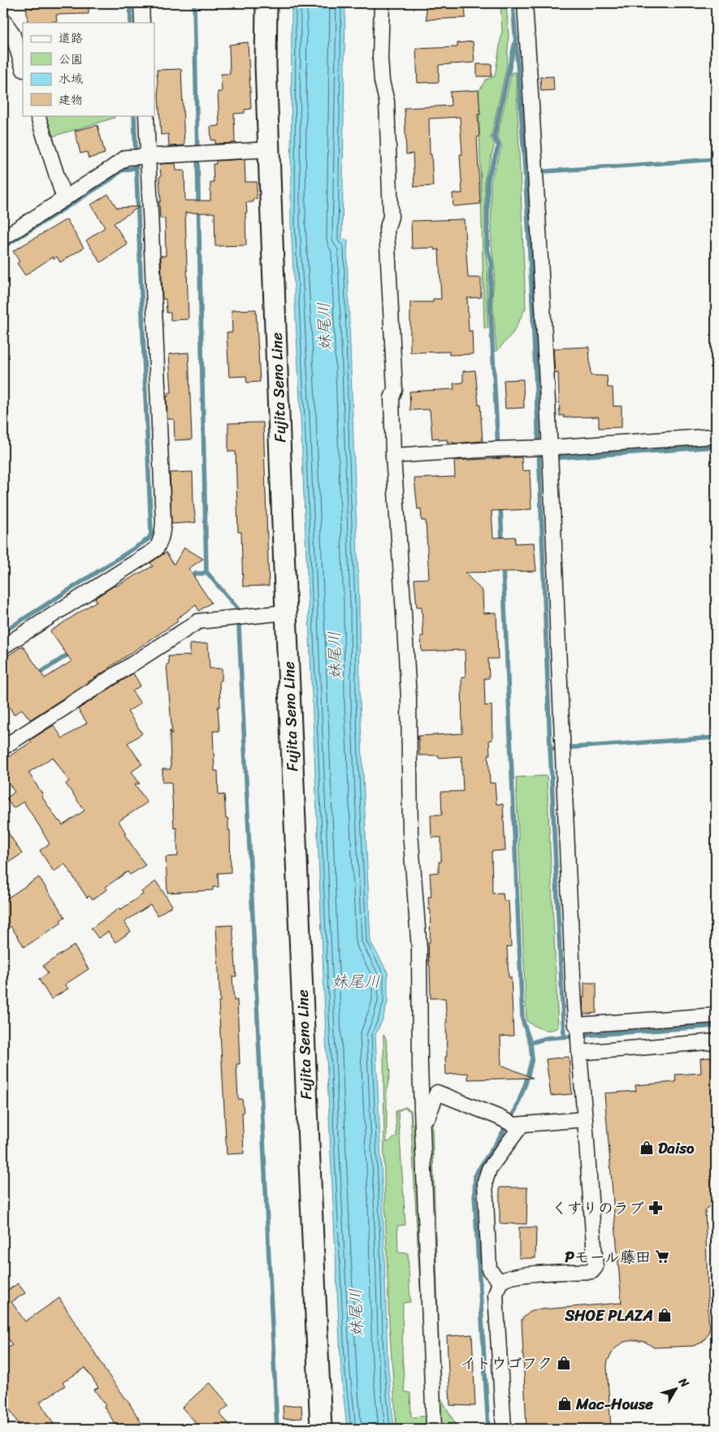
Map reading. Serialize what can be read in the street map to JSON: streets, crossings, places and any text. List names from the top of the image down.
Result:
{
  "streets": {
    "main road": ["Fujita Seno Line"]
  },
  "water": ["妹尾川"],
  "places": {
    "shop": [
      "Daiso",
      "SHOE PLAZA",
      "イトウゴフク",
      "Mac-House"
    ],
    "pharmacy": ["くすりのラブ"],
    "supermarket": ["Pモール藤田"]
  },
  "legend": [
    "道路",
    "公園",
    "水域",
    "建物"
  ],
  "north": "top right"
}
